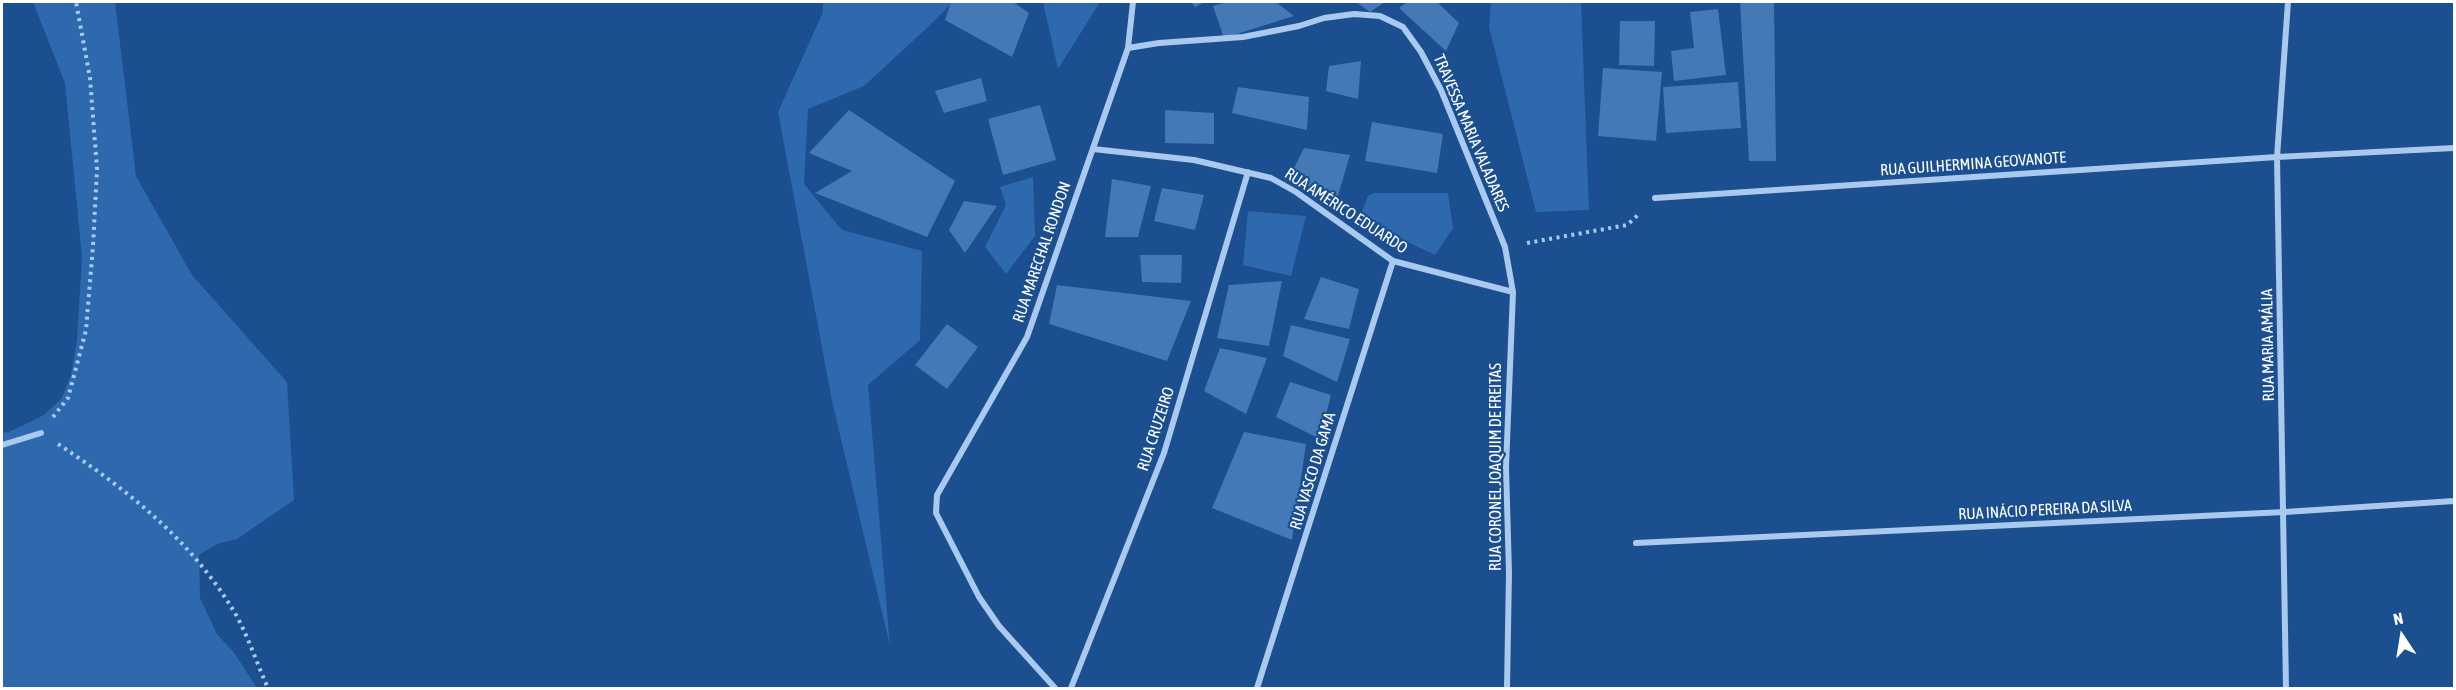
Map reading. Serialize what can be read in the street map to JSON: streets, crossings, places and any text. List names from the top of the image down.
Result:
{
  "streets": {
    "street": [
      "TRAVESSA MARIA VALADARES",
      "RUA GUILHERMINA GEOVANOTE",
      "RUA AMÉRICO EDUARDO",
      "RUA MARECHAL RONDON",
      "RUA MARIA AMÁLIA",
      "RUA CRUZEIRO",
      "RUA CORONEL JOAQUIM DE FREITAS",
      "RUA VASCO DA GAMA",
      "RUA INÁCIO PEREIRA DA SILVA"
    ]
  },
  "crossings": [
    ["TRAVESSA MARIA VALADARES", "RUA MARECHAL RONDON"],
    ["TRAVESSA MARIA VALADARES", "RUA CORONEL JOAQUIM DE FREITAS"],
    ["RUA GUILHERMINA GEOVANOTE", "RUA MARIA AMÁLIA"],
    ["RUA AMÉRICO EDUARDO", "RUA MARECHAL RONDON"],
    ["RUA AMÉRICO EDUARDO", "RUA CRUZEIRO"],
    ["RUA AMÉRICO EDUARDO", "RUA CORONEL JOAQUIM DE FREITAS"],
    ["RUA AMÉRICO EDUARDO", "RUA VASCO DA GAMA"],
    ["RUA MARIA AMÁLIA", "RUA INÁCIO PEREIRA DA SILVA"]
  ],
  "north": "top"
}
